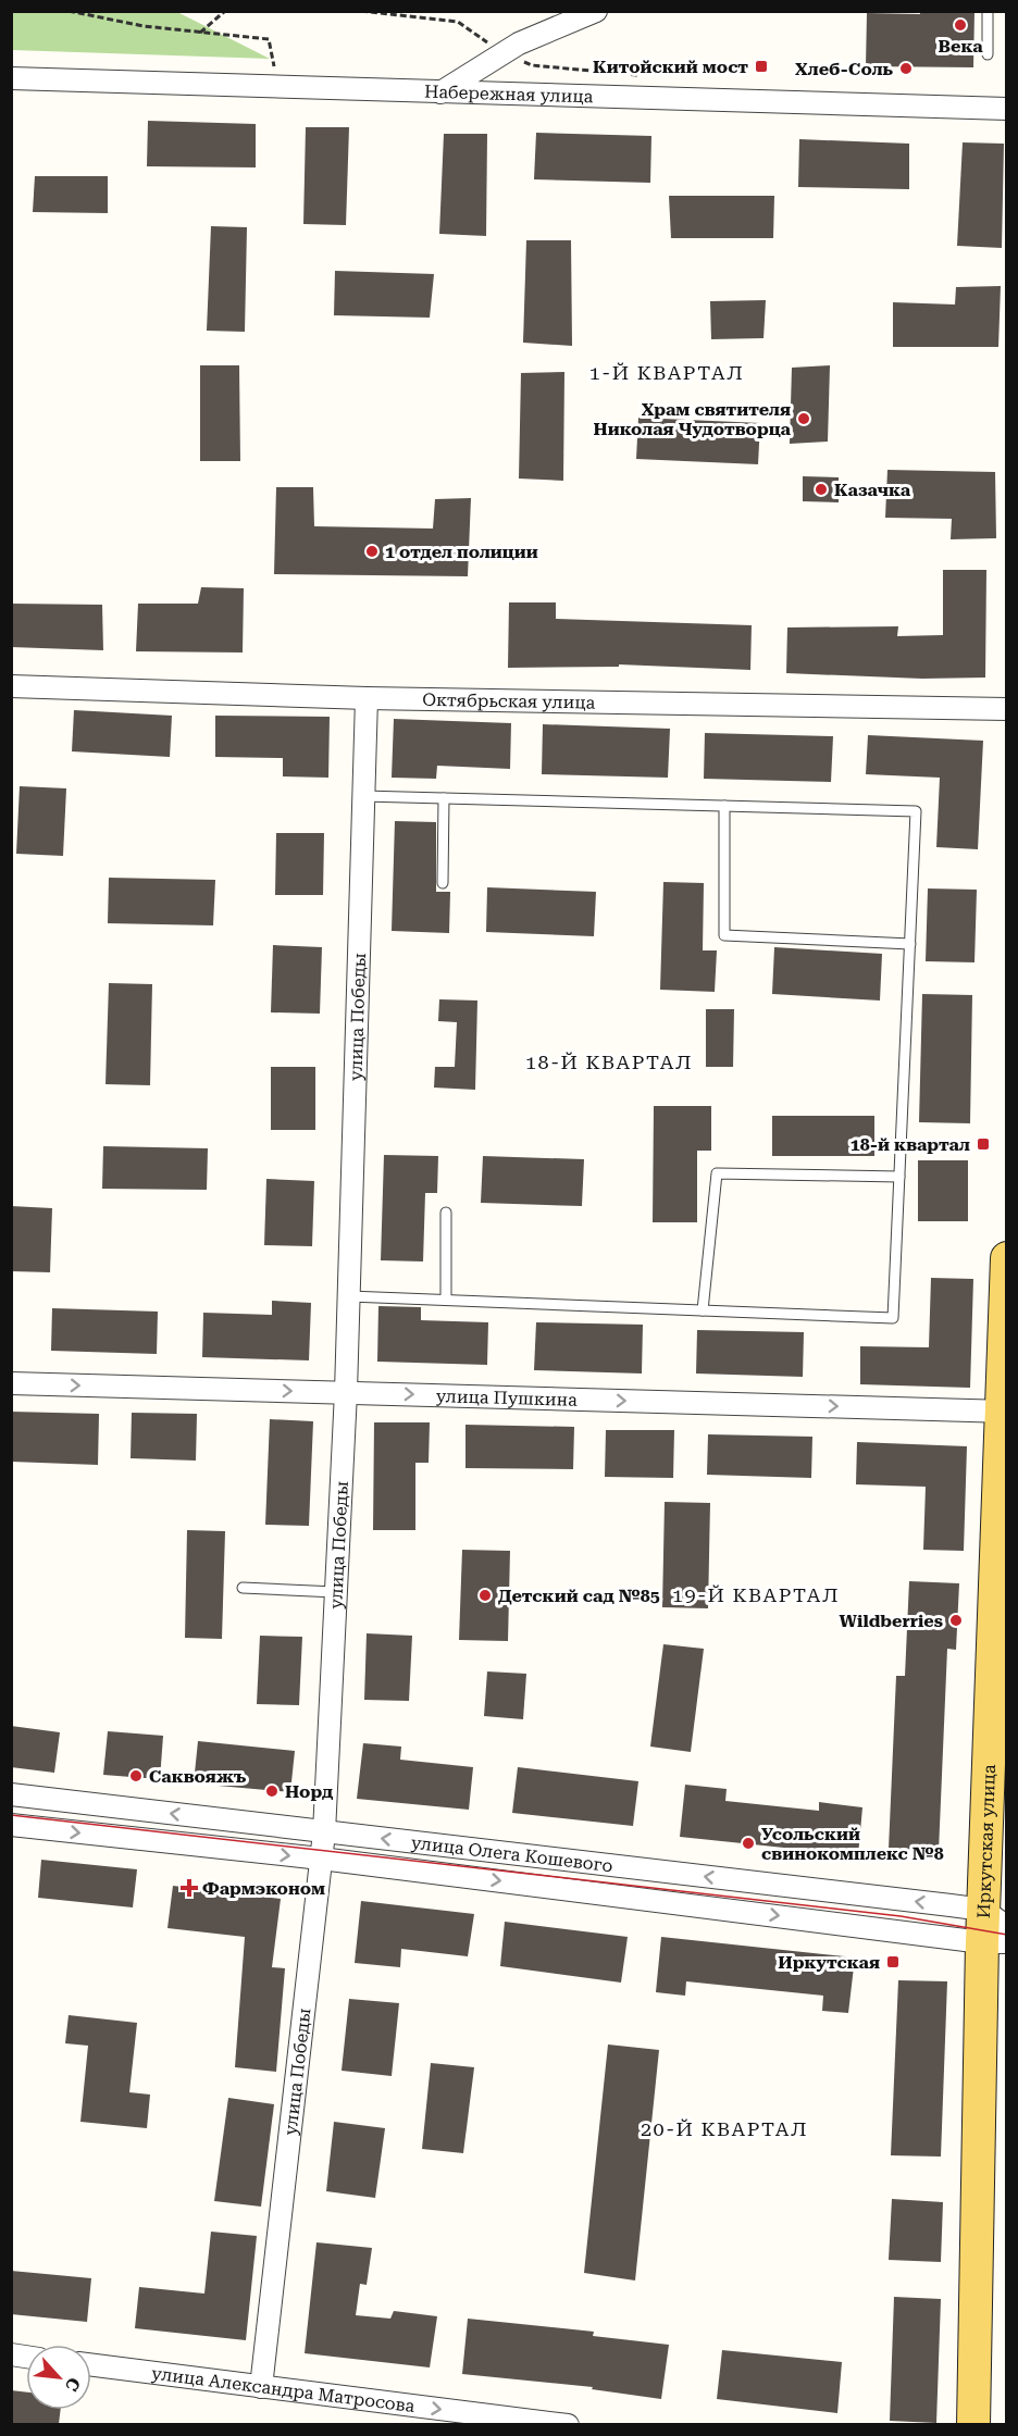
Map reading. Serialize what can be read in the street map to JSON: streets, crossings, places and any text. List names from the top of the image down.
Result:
{
  "streets": {
    "main road": ["Иркутская улица"],
    "street": [
      "Набережная улица",
      "Октябрьская улица",
      "улица Победы",
      "улица Пушкина",
      "улица Олега Кошевого",
      "улица Александра Матросова"
    ]
  },
  "crossings": [
    ["Октябрьская улица", "улица Победы"],
    ["улица Победы", "улица Пушкина"],
    ["улица Победы", "улица Олега Кошевого"],
    ["улица Победы", "улица Александра Матросова"],
    ["улица Пушкина", "Иркутская улица"],
    ["Иркутская улица", "улица Олега Кошевого"]
  ],
  "one_way": ["улица Пушкина", "улица Александра Матросова"],
  "districts": [
    "1-Й КВАРТАЛ",
    "18-Й КВАРТАЛ",
    "19-Й КВАРТАЛ",
    "20-Й КВАРТАЛ"
  ],
  "places": {
    "other": [
      "Века",
      "Хлеб-Соль",
      "Храм святителя Николая Чудотворца",
      "Казачка",
      "1 отдел полиции",
      "Детский сад №85",
      "Wildberries",
      "Саквояжъ",
      "Норд",
      "Усольский свинокомплекс №8"
    ],
    "transit": ["Китойский мост", "18-й квартал", "Иркутская"],
    "health": ["Фармэконом"]
  },
  "north": "bottom right"
}
